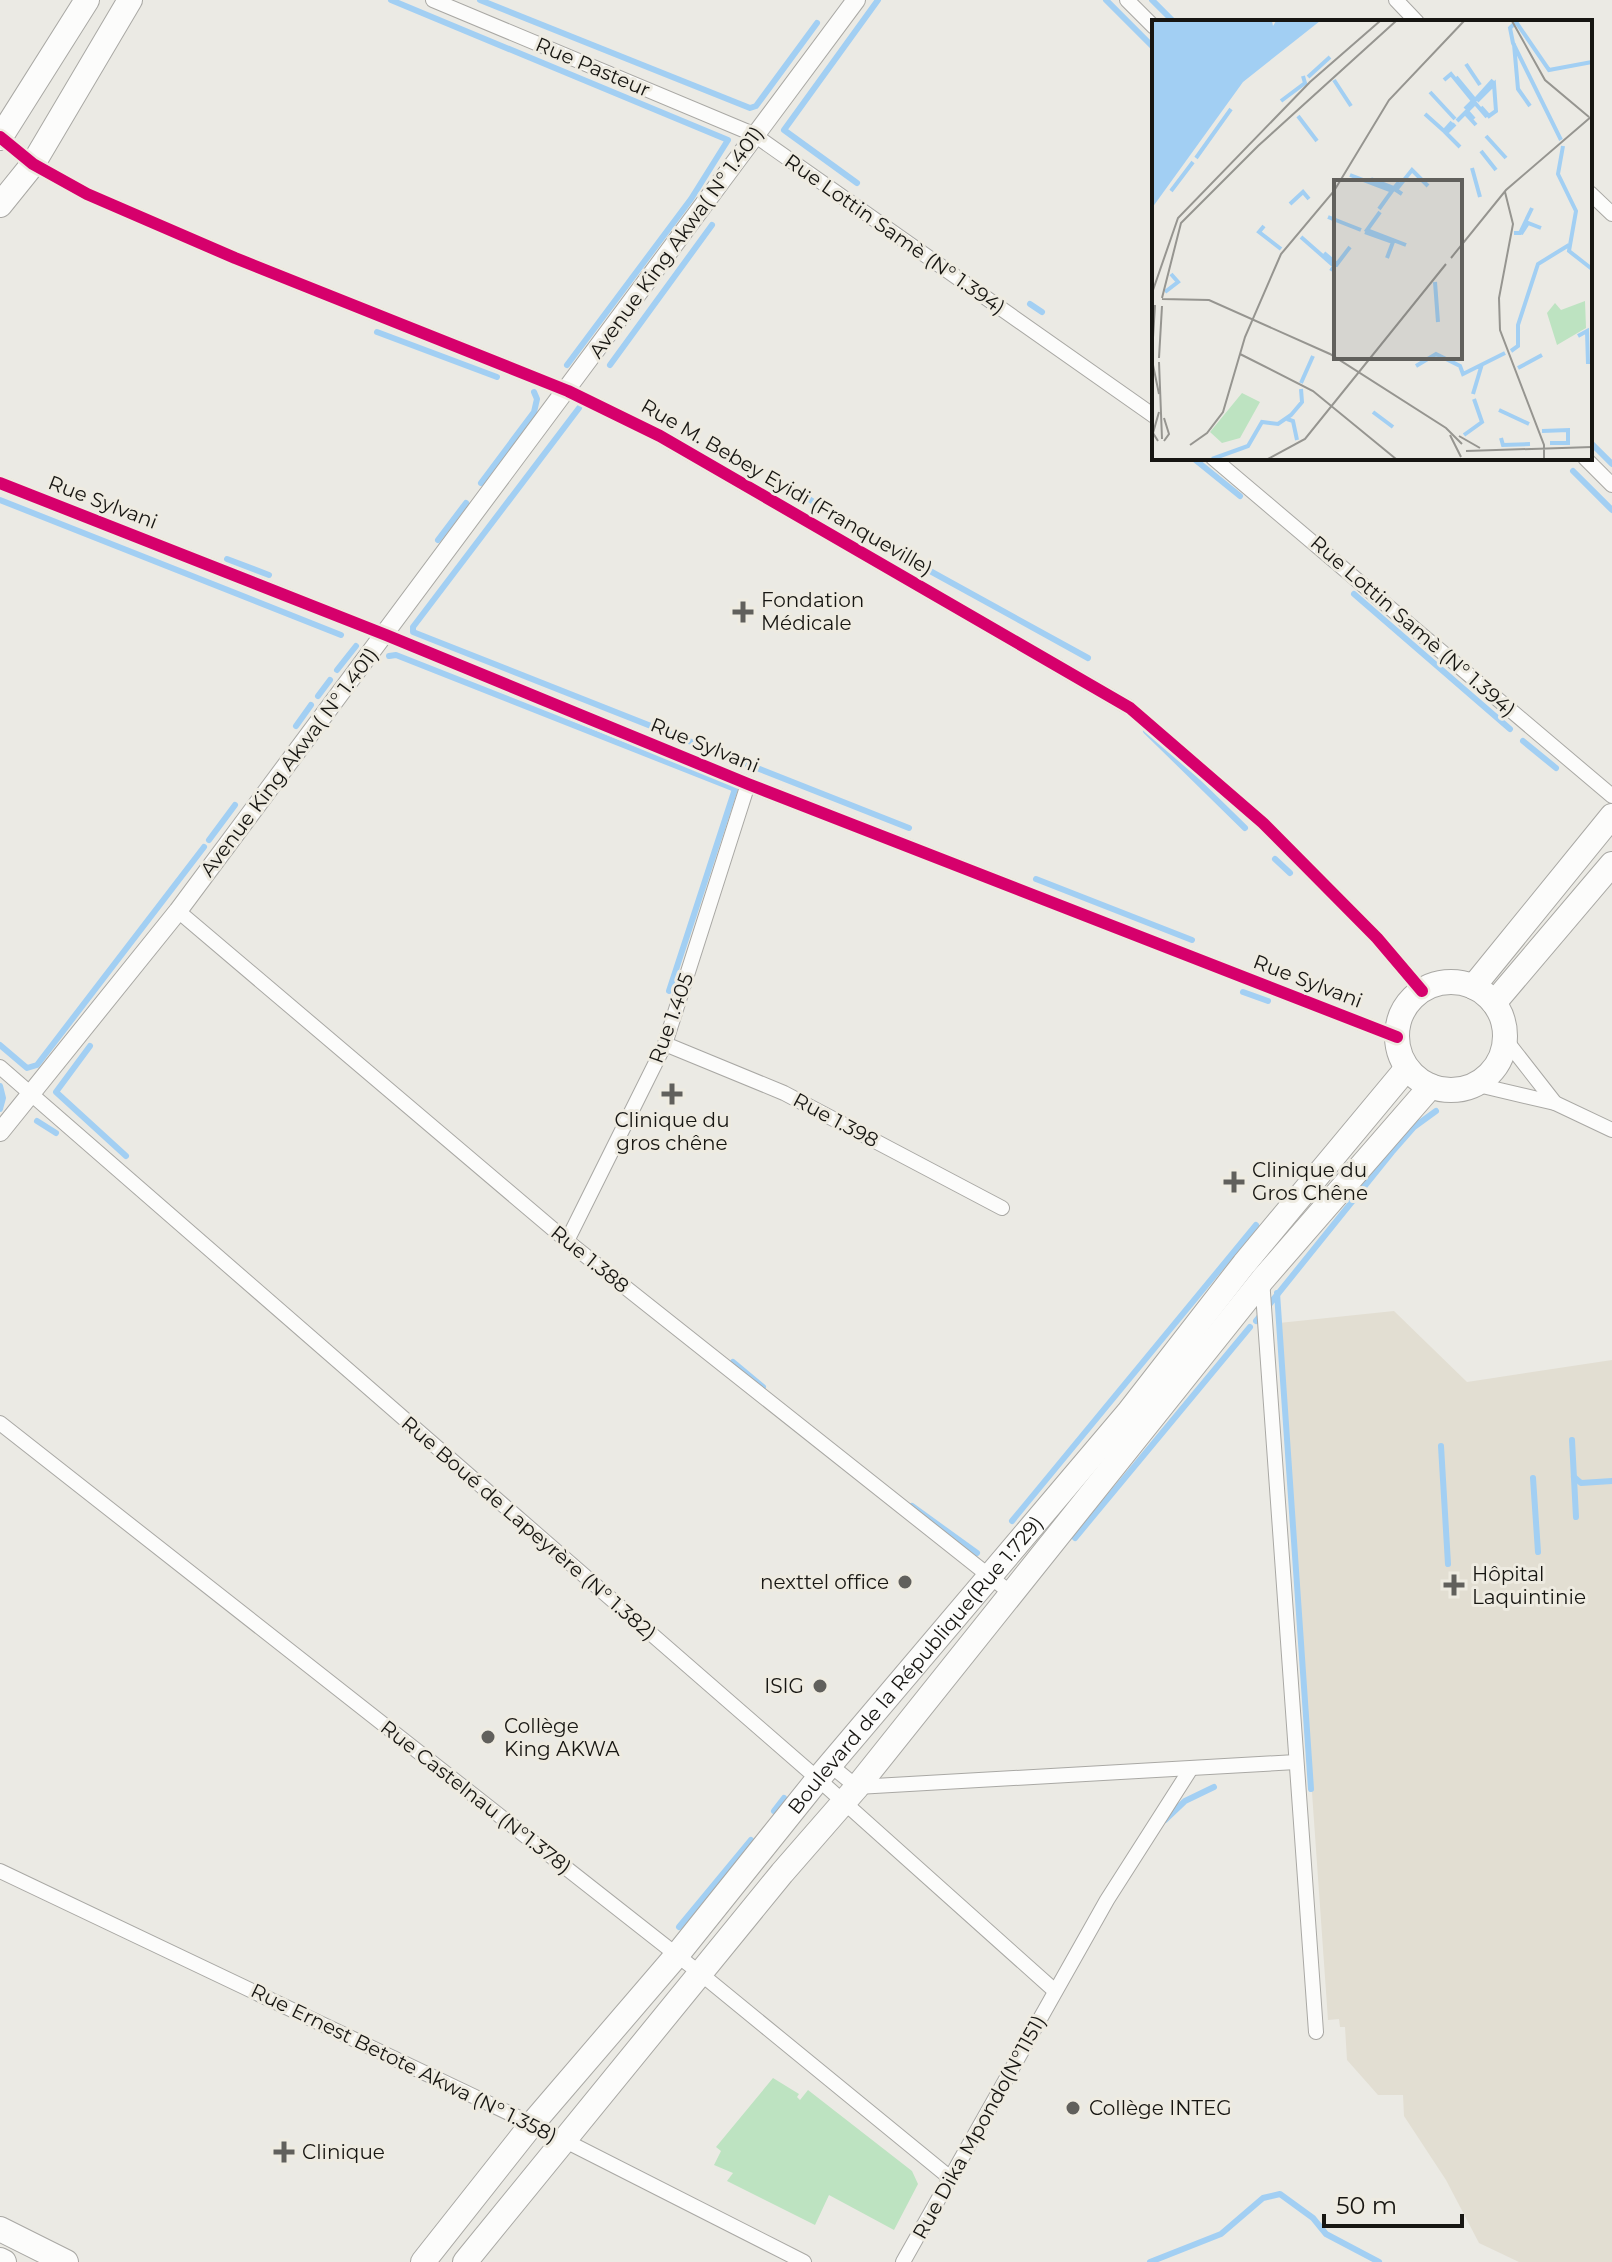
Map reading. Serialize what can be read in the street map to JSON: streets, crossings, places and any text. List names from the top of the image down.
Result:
{
  "streets": {
    "main road": ["Boulevard de la République(Rue 1.729)"],
    "street": [
      "Rue Pasteur",
      "Rue Lottin Samè (N° 1.394)",
      "Avenue King Akwa( N° 1.401)",
      "Rue M. Bebey Eyidi (Franqueville)",
      "Rue Sylvani",
      "Rue 1.405",
      "Rue 1.398",
      "Rue 1.388",
      "Rue Boué de Lapeyrère (N° 1.382)",
      "Rue Castelnau (N°1.378)",
      "Rue Ernest Betote Akwa (N° 1.358)",
      "Rue Dika Mpondo(N°1151)"
    ]
  },
  "crossings": [
    ["Rue Pasteur", "Rue Lottin Samè (N° 1.394)"],
    ["Rue Pasteur", "Avenue King Akwa( N° 1.401)"],
    ["Rue Lottin Samè (N° 1.394)", "Avenue King Akwa( N° 1.401)"],
    ["Avenue King Akwa( N° 1.401)", "Rue M. Bebey Eyidi (Franqueville)"],
    ["Avenue King Akwa( N° 1.401)", "Rue Sylvani"],
    ["Avenue King Akwa( N° 1.401)", "Rue 1.388"],
    ["Avenue King Akwa( N° 1.401)", "Rue Boué de Lapeyrère (N° 1.382)"],
    ["Rue M. Bebey Eyidi (Franqueville)", "Rue Sylvani"],
    ["Rue M. Bebey Eyidi (Franqueville)", "Boulevard de la République(Rue 1.729)"],
    ["Rue Sylvani", "Rue 1.405"],
    ["Rue Sylvani", "Boulevard de la République(Rue 1.729)"],
    ["Rue 1.405", "Rue 1.398"],
    ["Rue 1.405", "Rue 1.388"],
    ["Rue 1.388", "Boulevard de la République(Rue 1.729)"],
    ["Rue Boué de Lapeyrère (N° 1.382)", "Boulevard de la République(Rue 1.729)"],
    ["Boulevard de la République(Rue 1.729)", "Rue Castelnau (N°1.378)"],
    ["Boulevard de la République(Rue 1.729)", "Rue Ernest Betote Akwa (N° 1.358)"],
    ["Rue Castelnau (N°1.378)", "Rue Dika Mpondo(N°1151)"]
  ],
  "places": {
    "health": [
      "Fondation Médicale",
      "Clinique du gros chêne",
      "Clinique du Gros Chêne",
      "Hôpital Laquintinie",
      "Clinique"
    ],
    "other": [
      "nexttel office",
      "ISIG",
      "Collège King AKWA",
      "Collège INTEG"
    ]
  },
  "scale_bar": "50 m"
}
